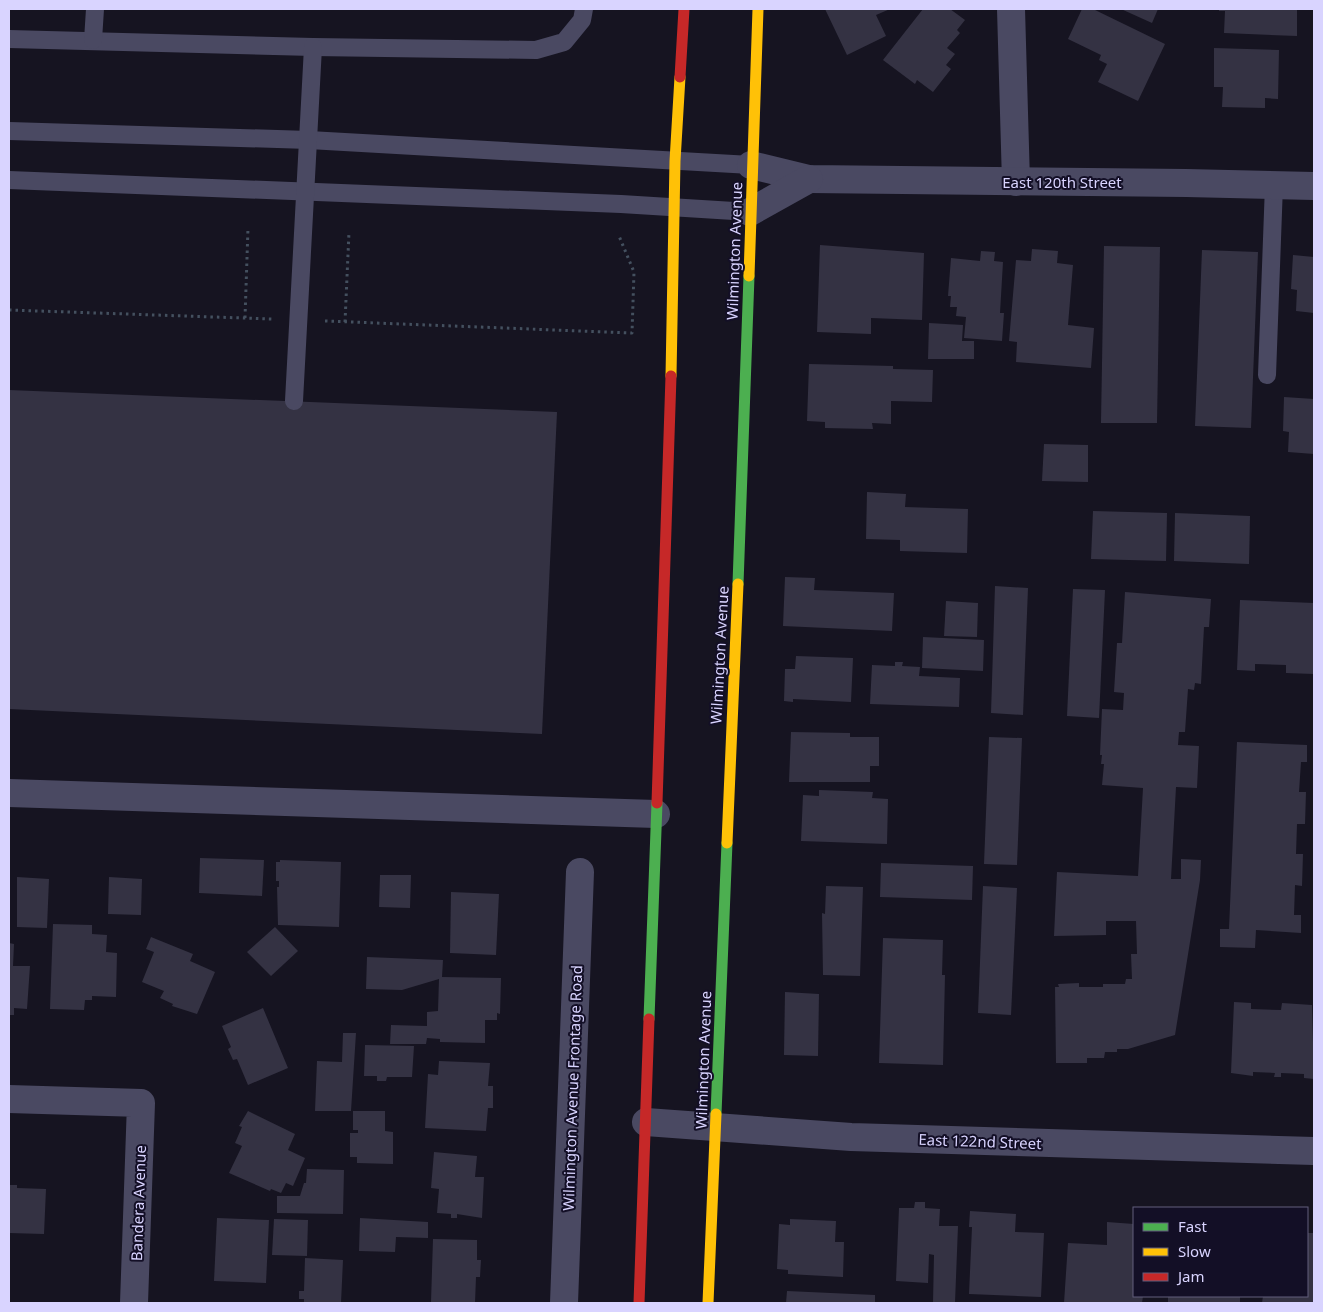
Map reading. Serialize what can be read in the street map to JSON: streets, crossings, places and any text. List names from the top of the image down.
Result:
{
  "streets": {
    "main road": ["Wilmington Avenue"],
    "street": [
      "East 120th Street",
      "Wilmington Avenue Frontage Road",
      "East 122nd Street",
      "Bandera Avenue"
    ]
  },
  "crossings": [
    ["East 120th Street", "Wilmington Avenue"],
    ["Wilmington Avenue", "East 122nd Street"]
  ],
  "legend": ["Fast", "Slow", "Jam"]
}
